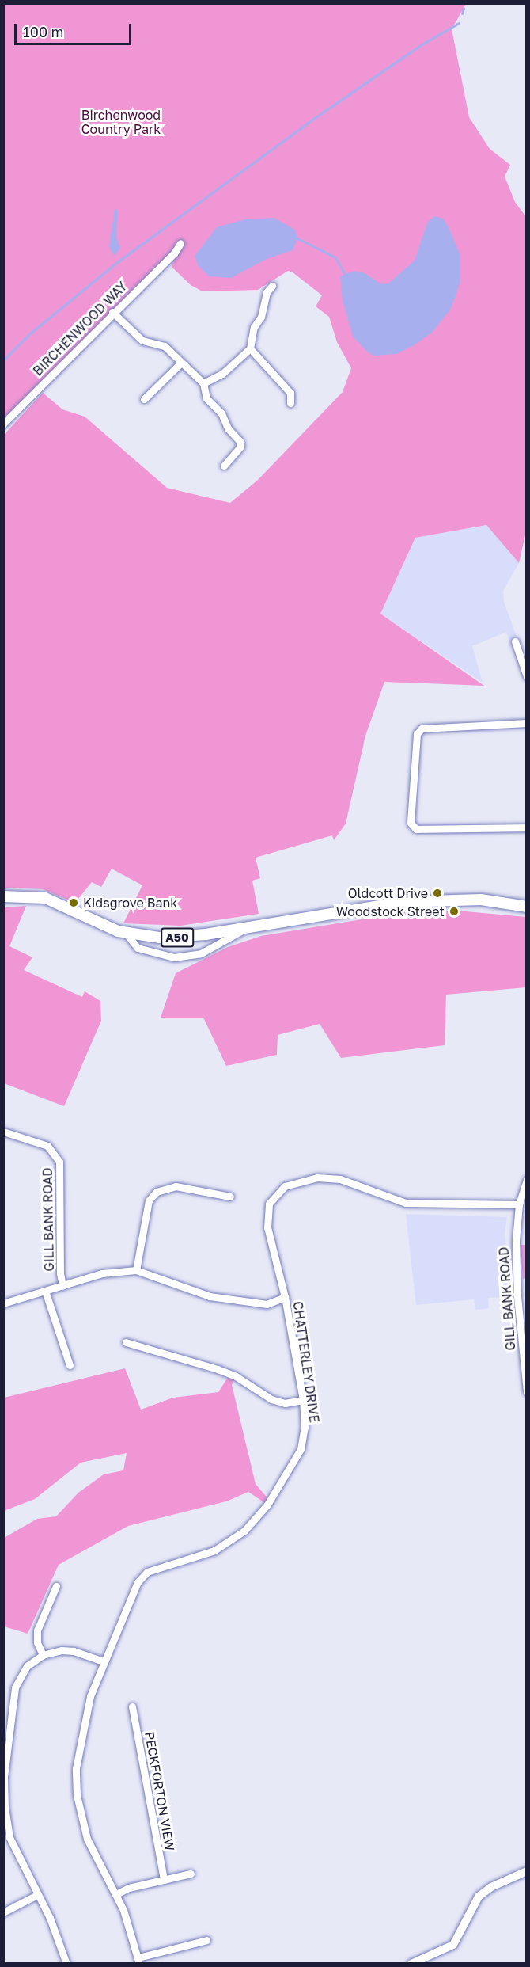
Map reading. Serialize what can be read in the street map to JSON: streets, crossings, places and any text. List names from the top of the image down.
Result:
{
  "streets": {
    "main road": ["A50"],
    "street": [
      "BIRCHENWOOD WAY",
      "GILL BANK ROAD",
      "CHATTERLEY DRIVE",
      "PECKFORTON VIEW"
    ]
  },
  "crossings": [
    ["GILL BANK ROAD", "CHATTERLEY DRIVE"]
  ],
  "parks": ["Birchenwood Country Park"],
  "places": ["Oldcott Drive", "Kidsgrove Bank", "Woodstock Street"],
  "scale_bar": "100 m"
}
